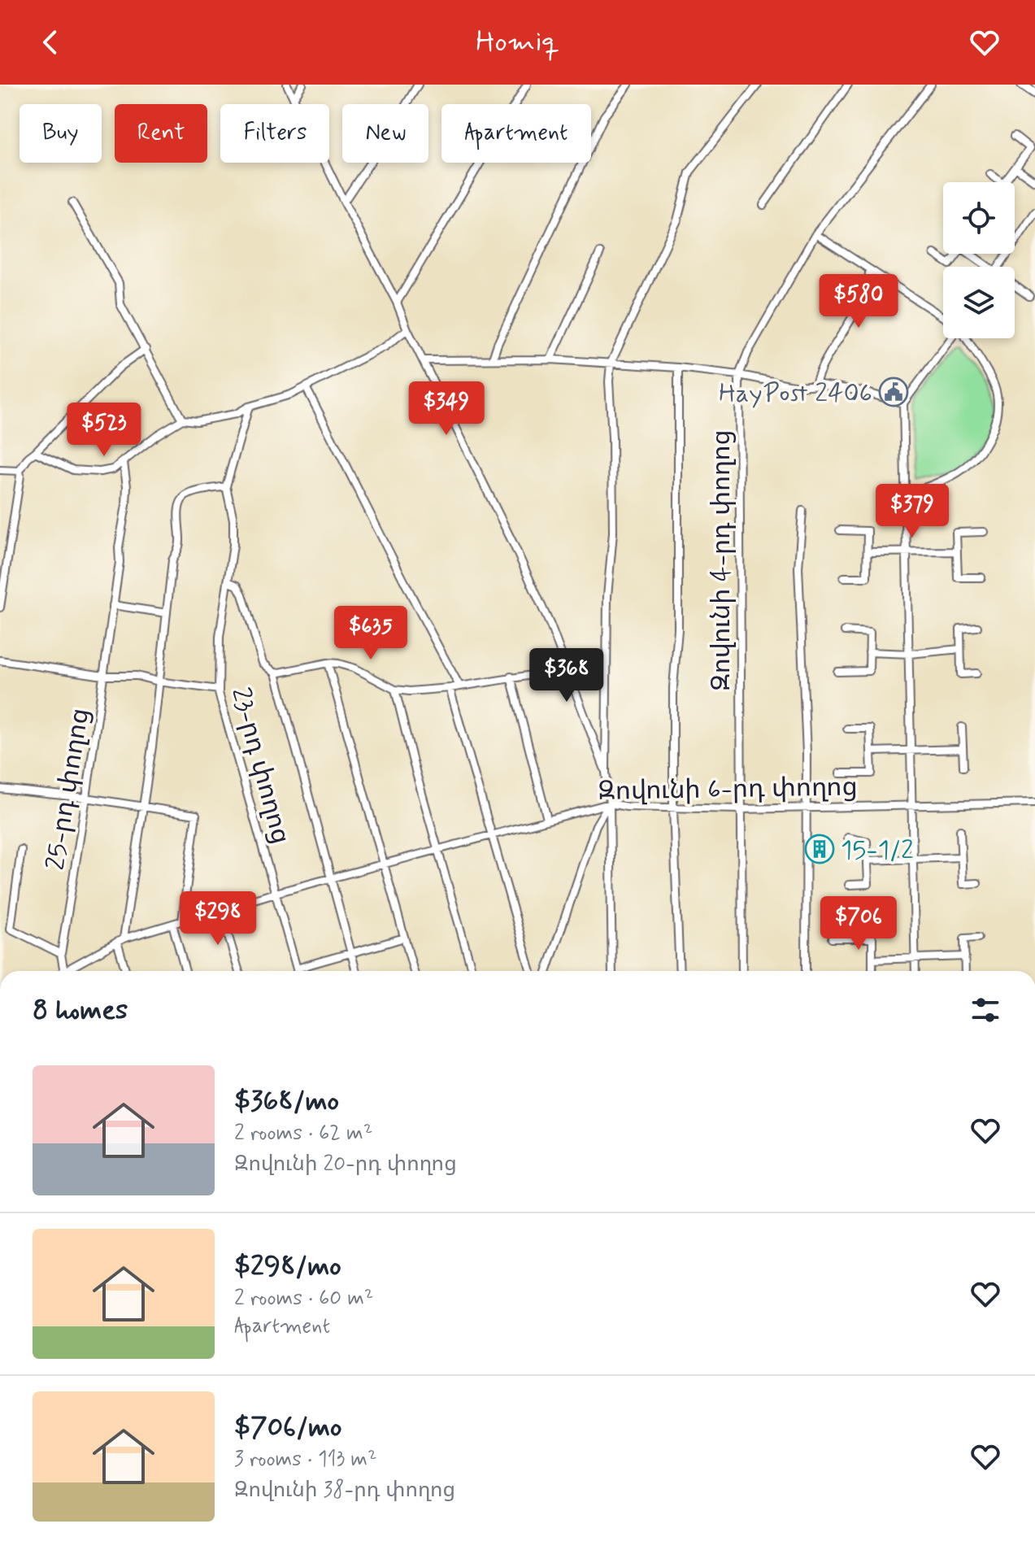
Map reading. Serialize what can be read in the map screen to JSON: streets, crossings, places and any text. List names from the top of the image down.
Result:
{
  "streets": {
    "street": [
      "Զովունի 4-րդ փողոց",
      "23-րդ փողոց",
      "Զովունի 6-րդ փողոց",
      "25-րդ փողոց"
    ]
  },
  "crossings": [
    ["Զովունի 4-րդ փողոց", "Զովունի 6-րդ փողոց"],
    ["23-րդ փողոց", "Զովունի 6-րդ փողոց"]
  ],
  "places": {
    "public building": ["HayPost 2406"],
    "building": ["15-1/2"]
  },
  "page": {
    "header": "Homiq",
    "chip": [
      "Buy",
      "Rent",
      "Filters",
      "New",
      "Apartment"
    ],
    "price": [
      "$580",
      "$349",
      "$523",
      "$379",
      "$635",
      "$368",
      "$298",
      "$706"
    ],
    "heading": "8 homes",
    "list": [
      {
        "name": "$368/mo",
        "note": "2 rooms · 62 m² · Զովունի 20-րդ փողոց"
      },
      {
        "name": "$298/mo",
        "note": "2 rooms · 60 m² · Apartment"
      },
      {
        "name": "$706/mo",
        "note": "3 rooms · 113 m² · Զովունի 38-րդ փողոց"
      }
    ]
  }
}
